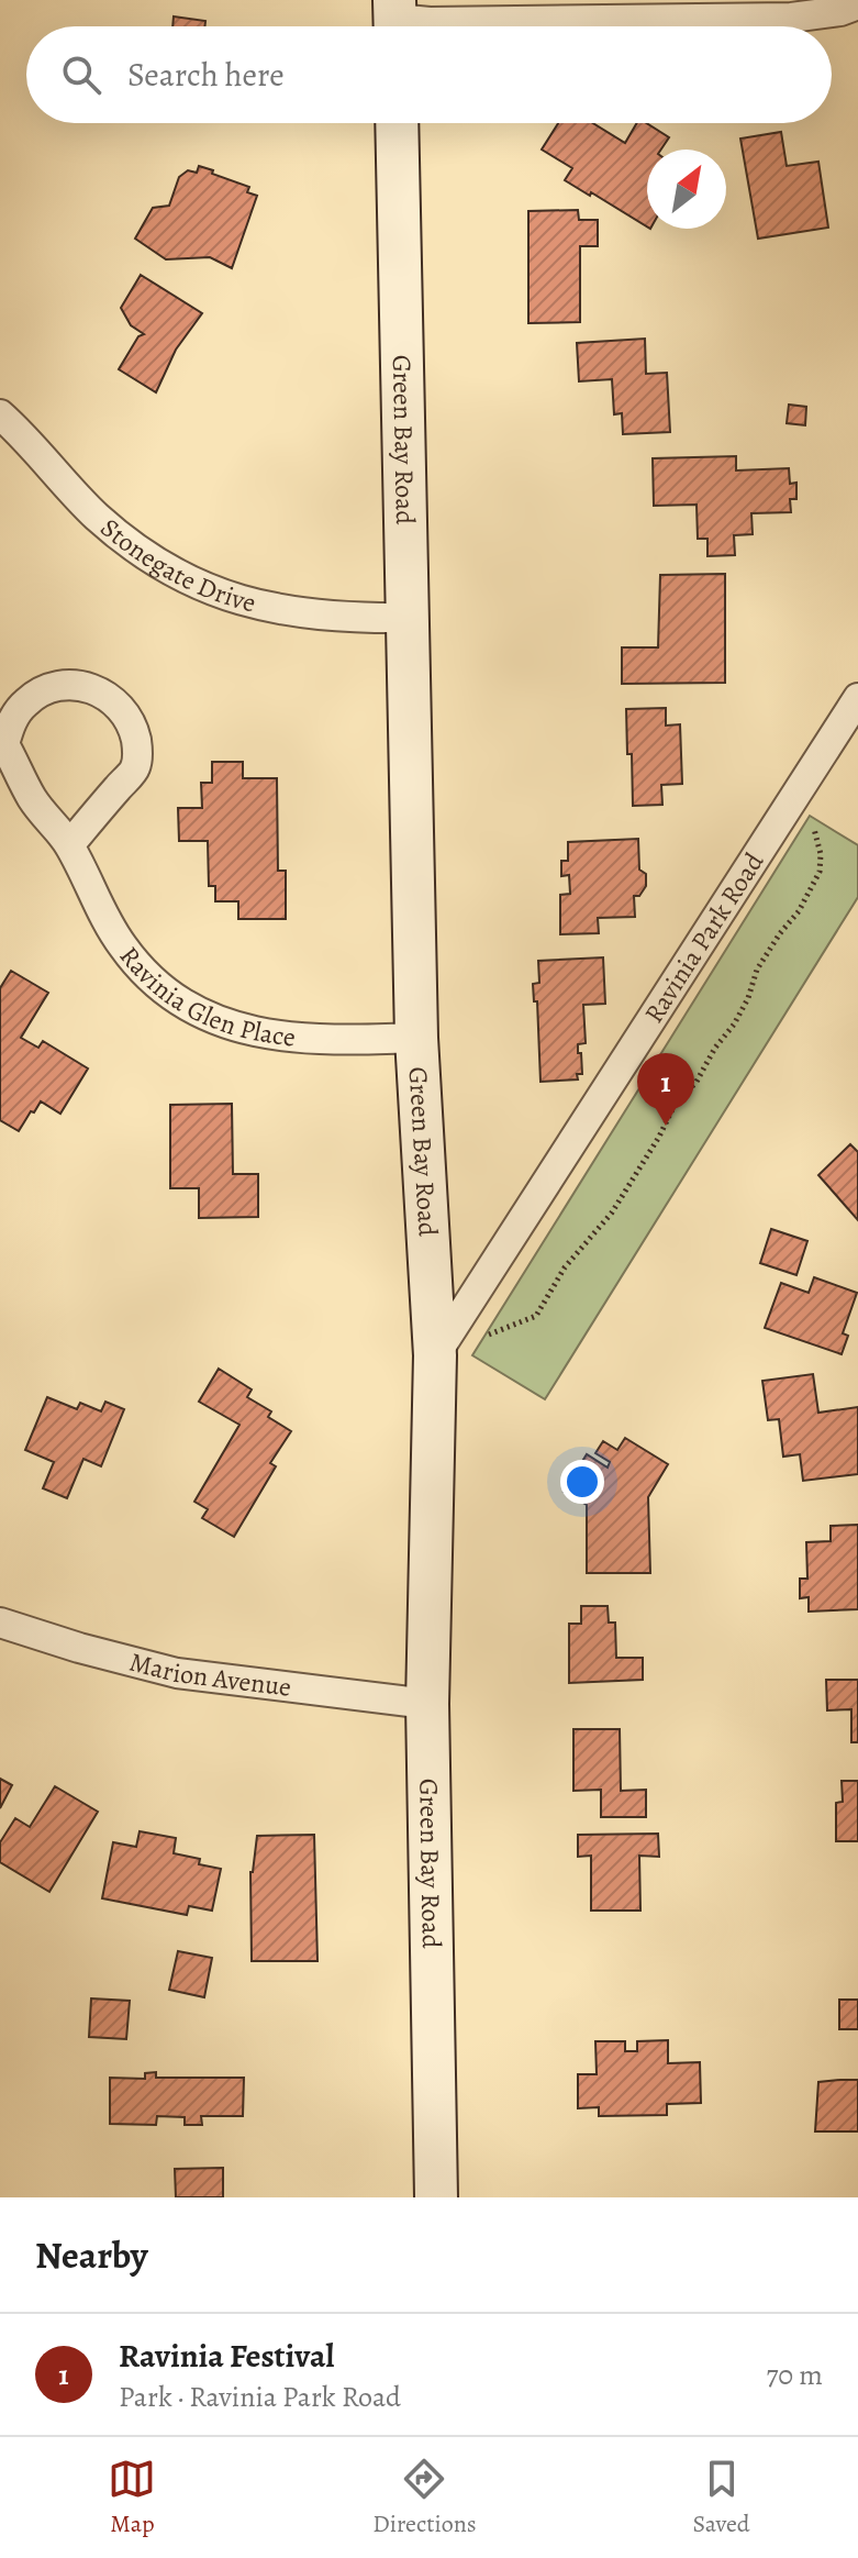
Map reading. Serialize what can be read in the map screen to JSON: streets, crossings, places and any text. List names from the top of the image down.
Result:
{
  "streets": {
    "main road": ["Green Bay Road"],
    "street": [
      "Stonegate Drive",
      "Ravinia Park Road",
      "Ravinia Glen Place",
      "Marion Avenue"
    ]
  },
  "crossings": [
    ["Green Bay Road", "Stonegate Drive"],
    ["Green Bay Road", "Ravinia Park Road"],
    ["Green Bay Road", "Ravinia Glen Place"],
    ["Green Bay Road", "Marion Avenue"]
  ],
  "north": "top right",
  "page": {
    "search": "Search here",
    "pins": "1",
    "heading": "Nearby",
    "list": [
      {
        "mark": "1",
        "name": "Ravinia Festival",
        "note": "Park · Ravinia Park Road",
        "value": "70 m"
      }
    ],
    "nav": ["Map", "Directions", "Saved"]
  }
}
